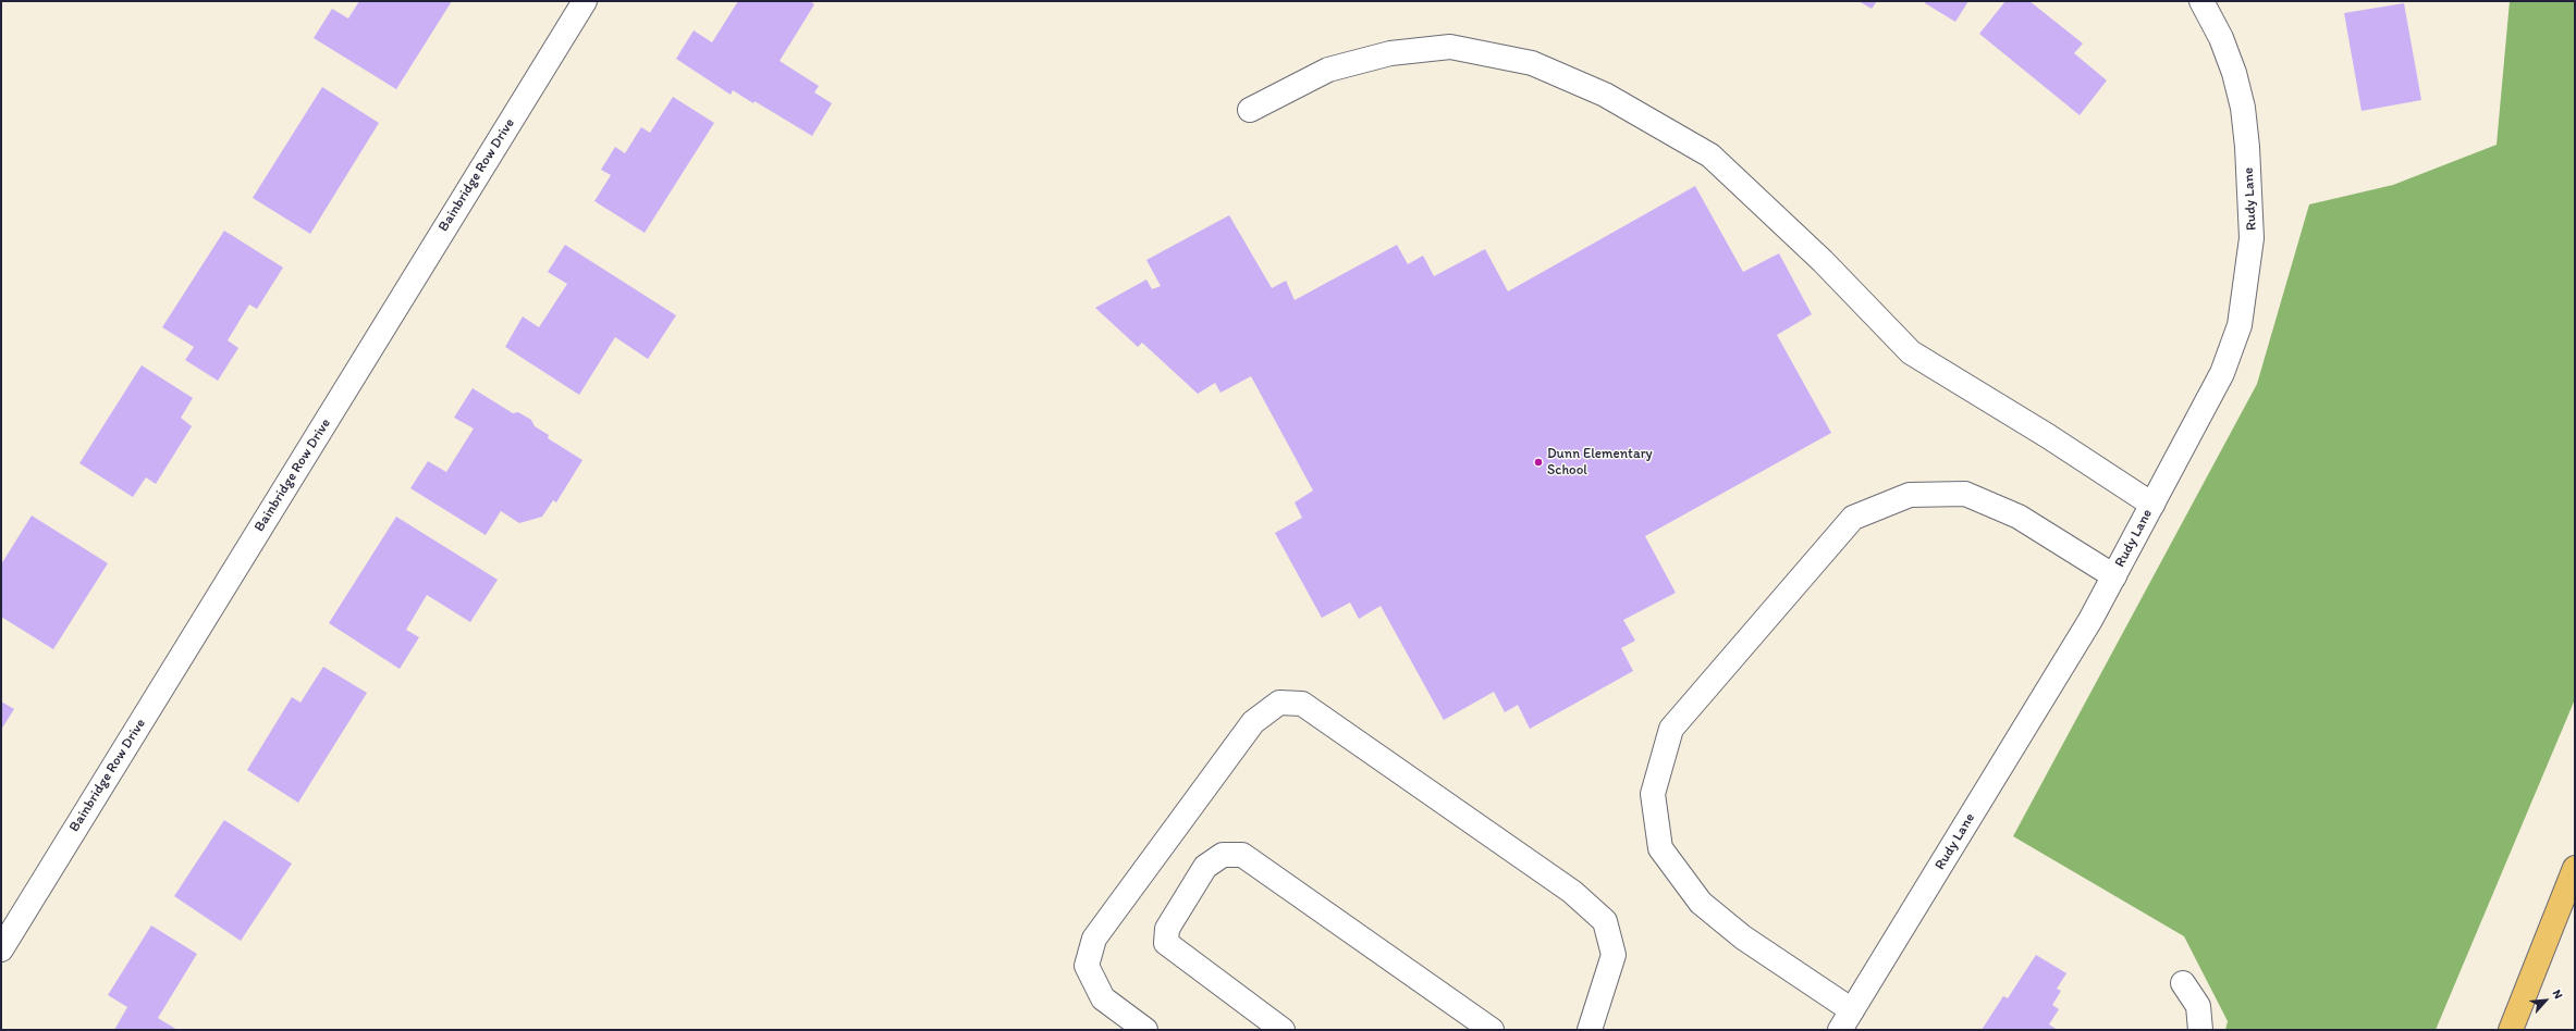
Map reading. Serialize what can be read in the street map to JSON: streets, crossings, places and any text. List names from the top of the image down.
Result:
{
  "streets": {
    "street": ["Bainbridge Row Drive", "Rudy Lane"]
  },
  "places": ["Dunn Elementary School"],
  "north": "top right"
}
